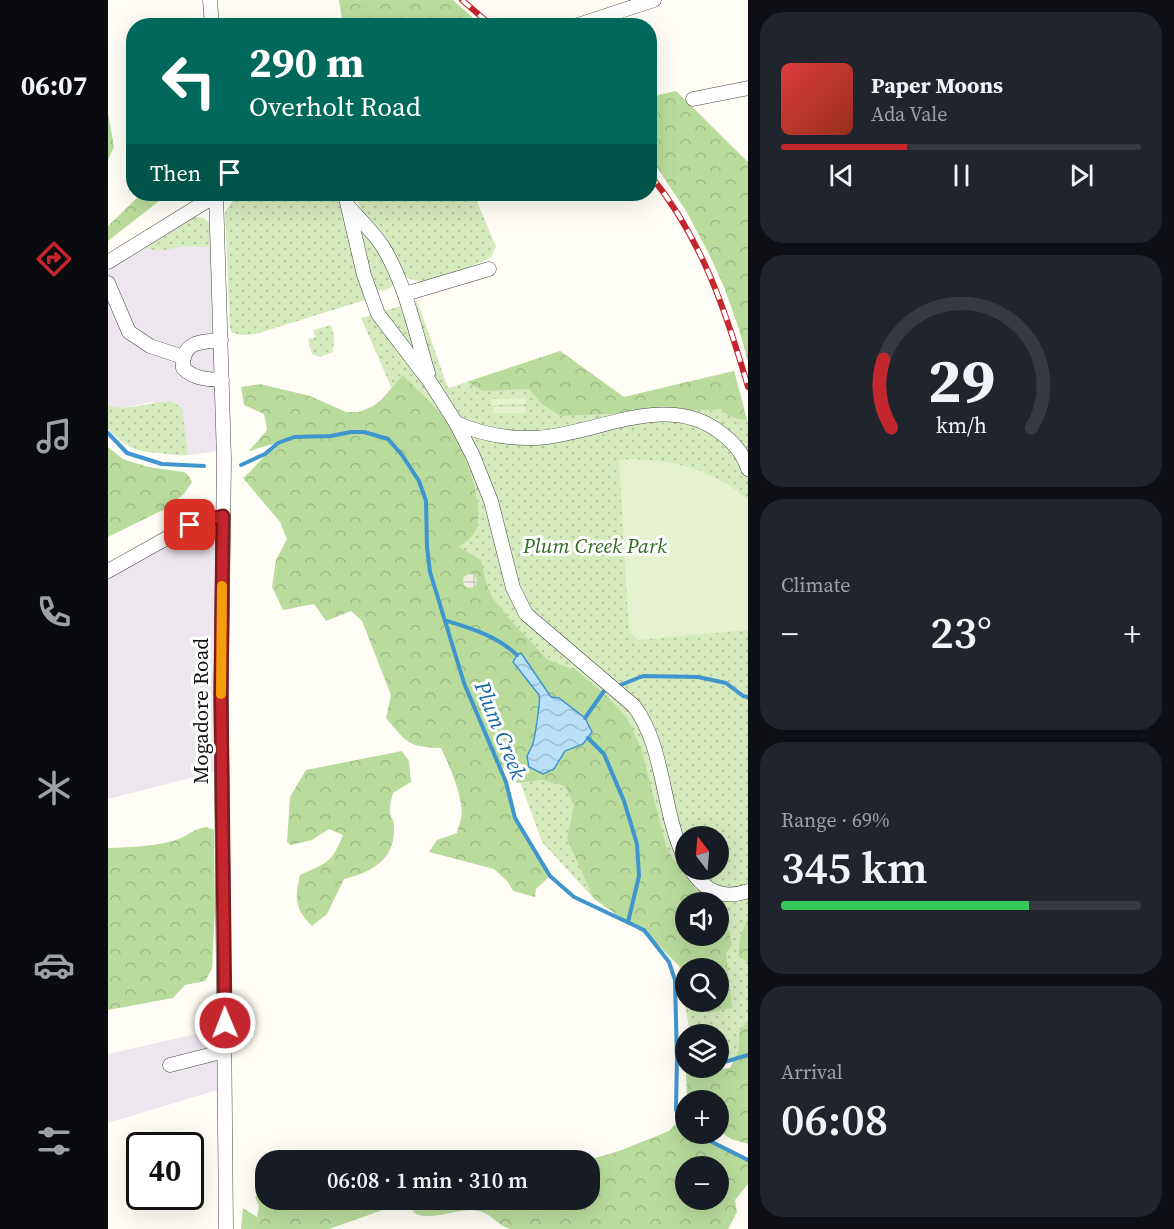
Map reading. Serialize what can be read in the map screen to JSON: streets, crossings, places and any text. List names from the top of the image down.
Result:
{
  "streets": {
    "street": ["Mogadore Road"]
  },
  "water": ["Plum Creek"],
  "parks": ["Plum Creek Park"],
  "north": "top",
  "page": {
    "tabs": "06:07",
    "turn": ["290 m", "Overholt Road"],
    "song": ["Paper Moons", "Ada Vale"],
    "then": "Then",
    "tile": [
      "Climate",
      ["Range · 69%", "345 km"],
      ["Arrival", "06:08"]
    ],
    "heat": ["−", "23°", "+"],
    "map_buttons": ["+", "−"],
    "limit": "40",
    "trip": "06:08 · 1 min · 310 m",
    "gauge": ["29", "km/h"]
  }
}
